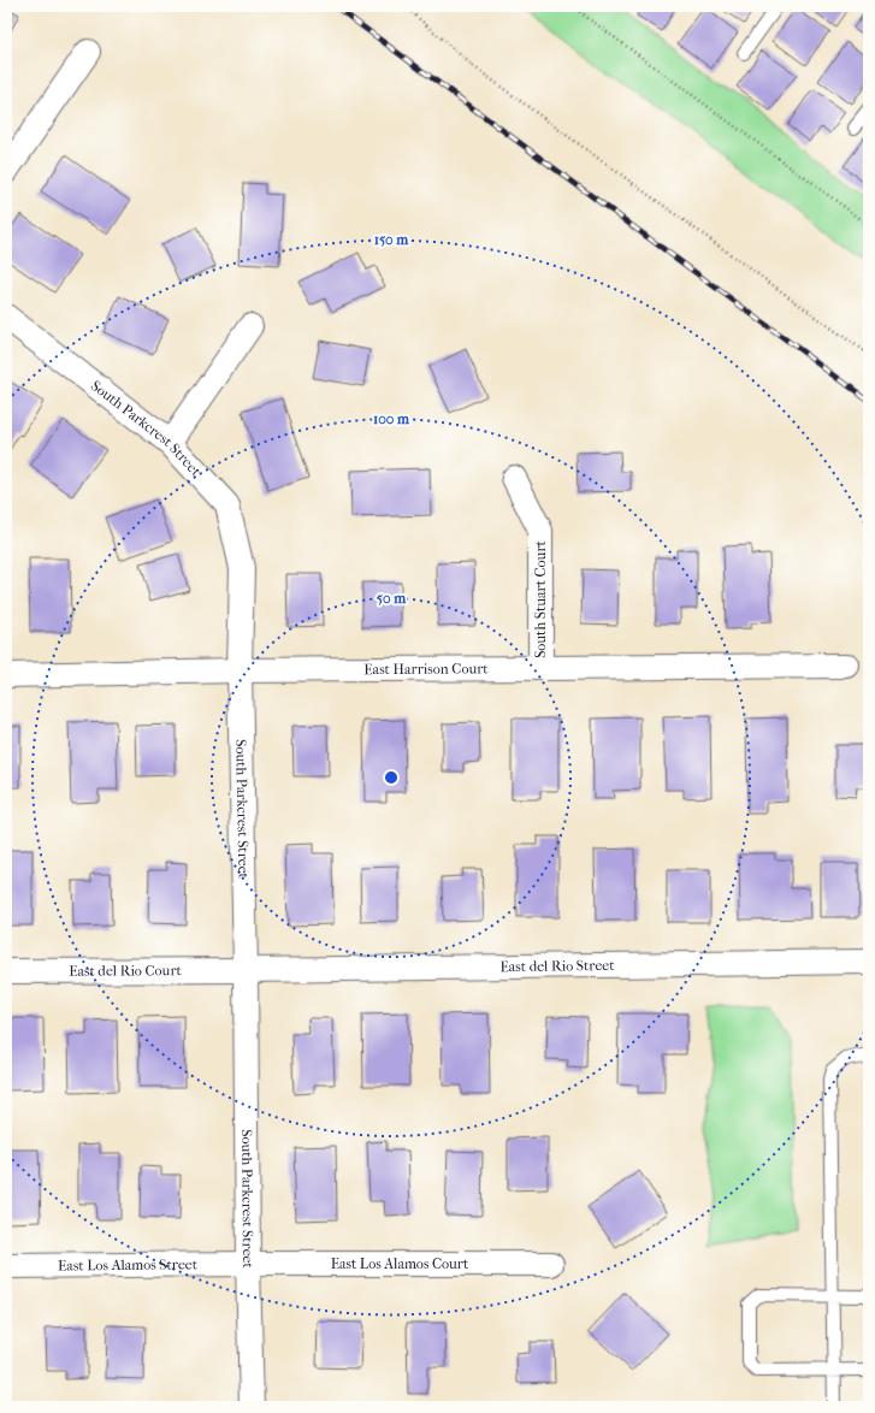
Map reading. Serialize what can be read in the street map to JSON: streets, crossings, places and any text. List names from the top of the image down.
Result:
{
  "streets": {
    "street": [
      "South Parkcrest Street",
      "South Stuart Court",
      "East Harrison Court",
      "East del Rio Street",
      "East del Rio Court",
      "East Los Alamos Court",
      "East Los Alamos Street"
    ]
  },
  "crossings": [
    ["South Parkcrest Street", "East Harrison Court"],
    ["South Parkcrest Street", "East del Rio Street"],
    ["South Parkcrest Street", "East del Rio Court"],
    ["South Parkcrest Street", "East Los Alamos Court"],
    ["South Parkcrest Street", "East Los Alamos Street"],
    ["South Stuart Court", "East Harrison Court"],
    ["East del Rio Street", "East del Rio Court"],
    ["East Los Alamos Court", "East Los Alamos Street"]
  ],
  "rings": ["150 m", "100 m", "50 m"]
}
